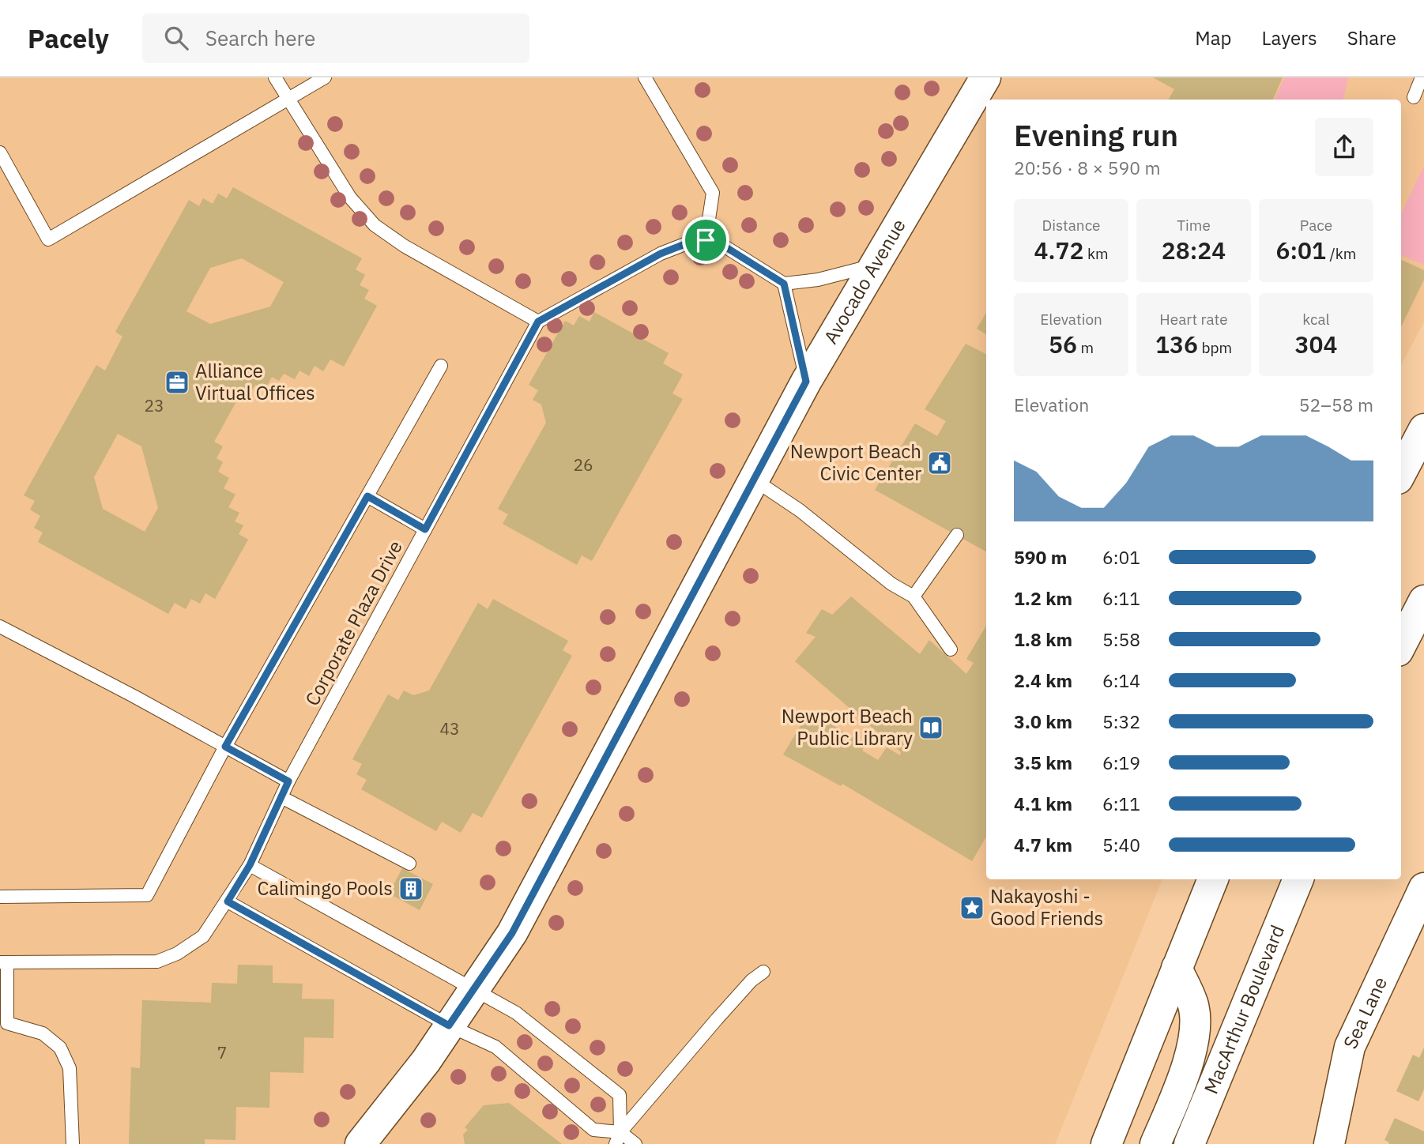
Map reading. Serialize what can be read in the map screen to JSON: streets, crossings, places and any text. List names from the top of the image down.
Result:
{
  "streets": {
    "street": ["Avocado Avenue", "MacArthur Boulevard", "Sea Lane"],
    "lane": ["Corporate Plaza Drive"]
  },
  "places": {
    "office": ["Alliance Virtual Offices"],
    "public building": ["Newport Beach Civic Center"],
    "library": ["Newport Beach Public Library"],
    "building": ["Calimingo Pools"],
    "place": ["Nakayoshi - Good Friends"]
  },
  "house_numbers": [
    "23",
    "26",
    "43",
    "7"
  ],
  "page": {
    "header": "Pacely",
    "search": "Search here",
    "nav": ["Map", "Layers", "Share"],
    "heading": ["Evening run", "20:56 · 8 × 590 m"],
    "stats": [
      ["Distance", "4.72 km"],
      ["Time", "28:24"],
      ["Pace", "6:01 /km"],
      ["Elevation", "56 m"],
      ["Heart rate", "136 bpm"],
      ["kcal", "304"]
    ],
    "chart": ["Elevation", "52–58 m"],
    "list": [
      {
        "name": "590 m",
        "note": "6:01"
      },
      {
        "name": "1.2 km",
        "note": "6:11"
      },
      {
        "name": "1.8 km",
        "note": "5:58"
      },
      {
        "name": "2.4 km",
        "note": "6:14"
      },
      {
        "name": "3.0 km",
        "note": "5:32"
      },
      {
        "name": "3.5 km",
        "note": "6:19"
      },
      {
        "name": "4.1 km",
        "note": "6:11"
      },
      {
        "name": "4.7 km",
        "note": "5:40"
      }
    ]
  }
}
